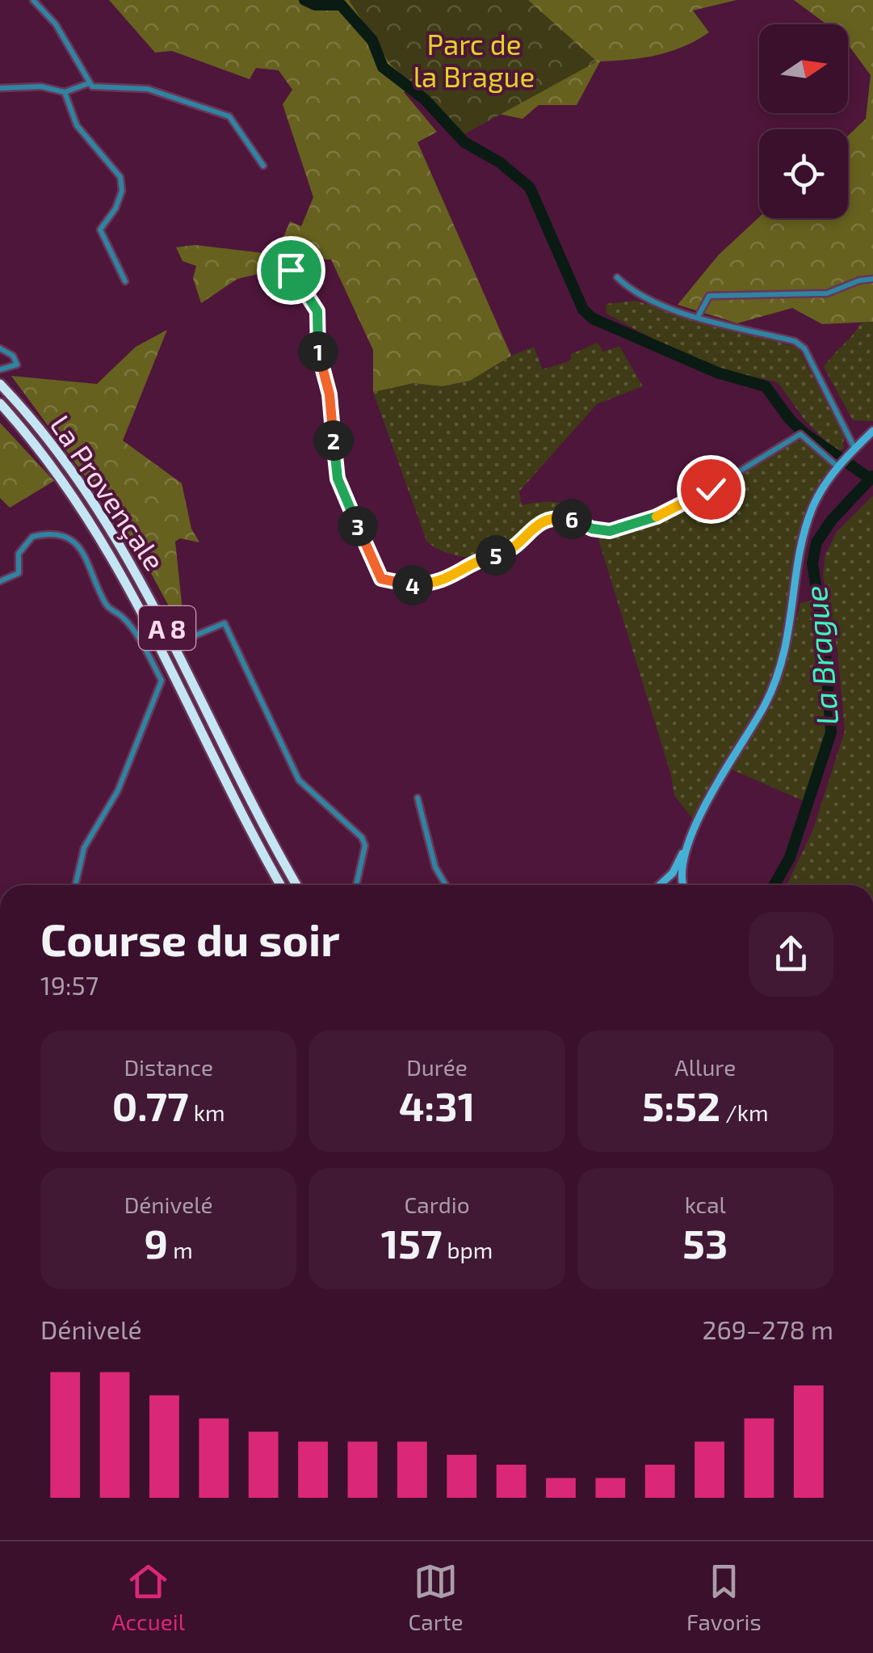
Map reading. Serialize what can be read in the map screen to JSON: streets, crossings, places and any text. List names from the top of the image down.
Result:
{
  "streets": {
    "highway": ["La Provençale", "A 8"]
  },
  "water": ["La Brague"],
  "parks": ["Parc de la Brague"],
  "north": "right",
  "page": {
    "pins": [
      "1",
      "2",
      "6",
      "3",
      "5",
      "4"
    ],
    "heading": ["Course du soir", "19:57"],
    "stats": [
      ["Distance", "0.77 km"],
      ["Durée", "4:31"],
      ["Allure", "5:52 /km"],
      ["Dénivelé", "9 m"],
      ["Cardio", "157 bpm"],
      ["kcal", "53"]
    ],
    "chart": ["Dénivelé", "269–278 m"],
    "tabs": ["Accueil", "Carte", "Favoris"]
  }
}
